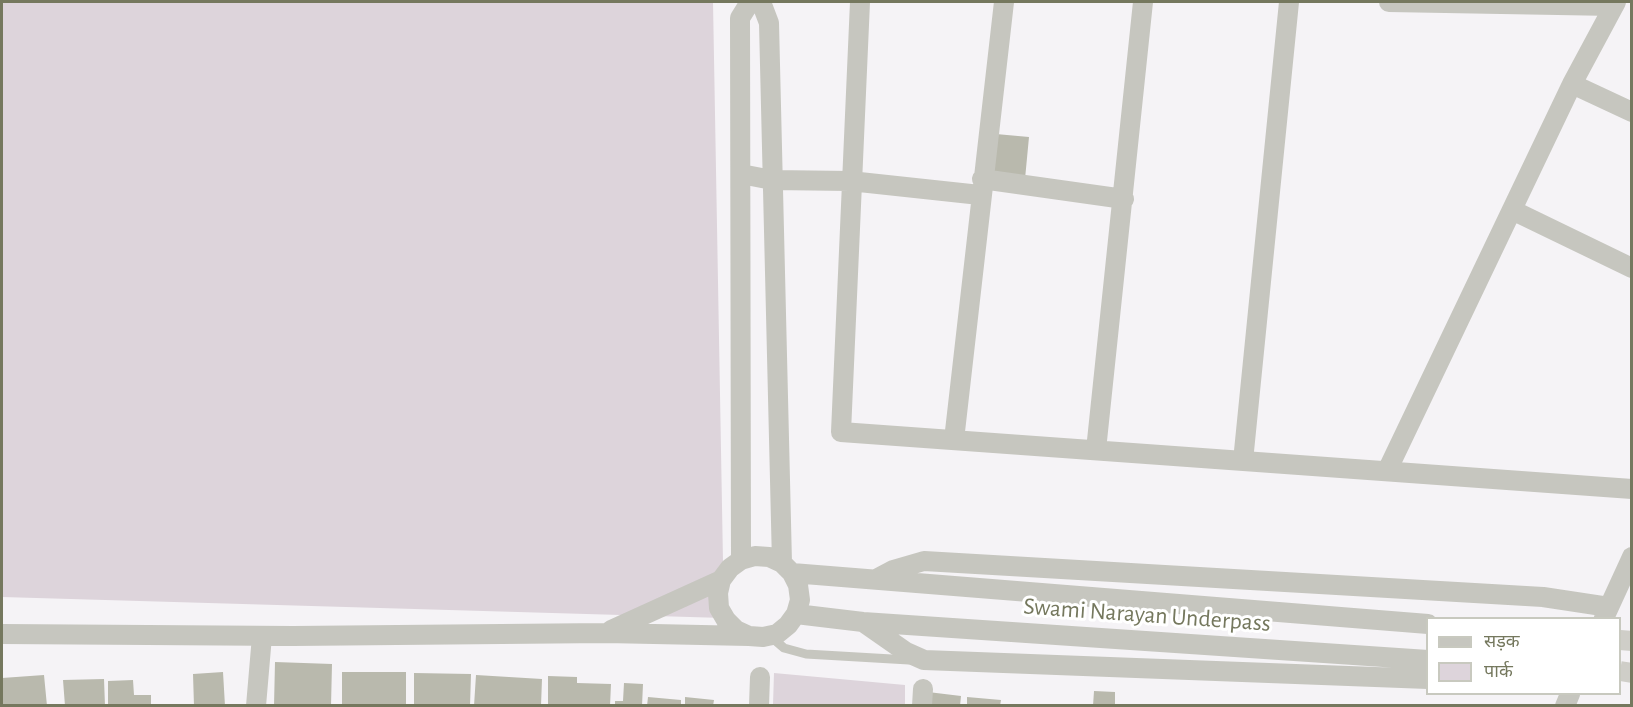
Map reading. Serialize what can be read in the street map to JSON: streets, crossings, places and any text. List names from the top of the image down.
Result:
{
  "streets": {
    "street": ["Swami Narayan Underpass"]
  },
  "legend": ["सड़क", "पार्क"]
}
